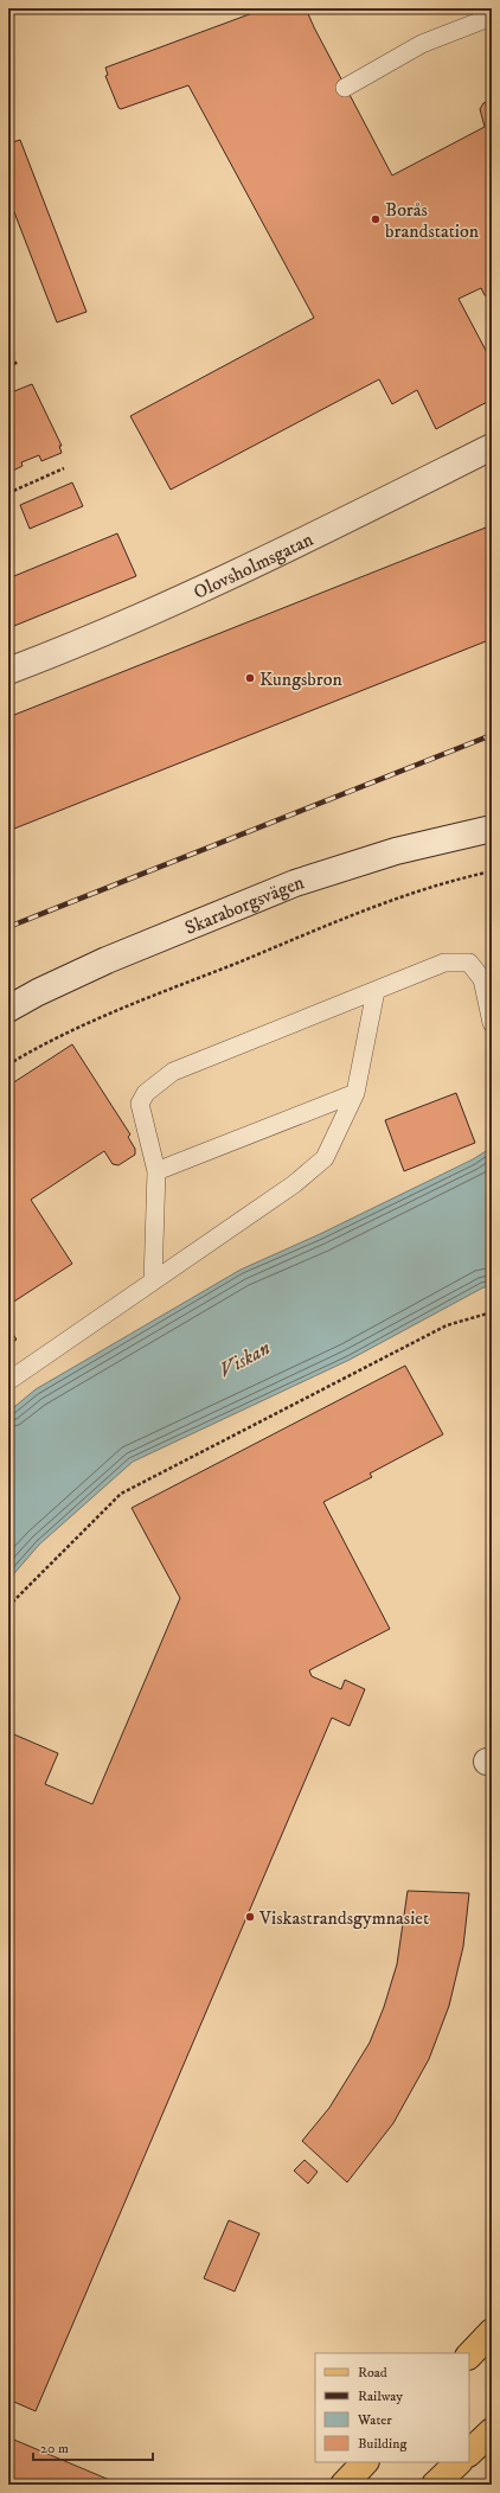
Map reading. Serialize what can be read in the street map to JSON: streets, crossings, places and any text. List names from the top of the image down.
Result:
{
  "streets": {
    "street": ["Olovsholmsgatan", "Skaraborgsvägen"]
  },
  "water": ["Viskan"],
  "places": ["Borås brandstation", "Kungsbron", "Viskastrandsgymnasiet"],
  "legend": [
    "Road",
    "Railway",
    "Water",
    "Building"
  ],
  "scale_bar": "20 m"
}
